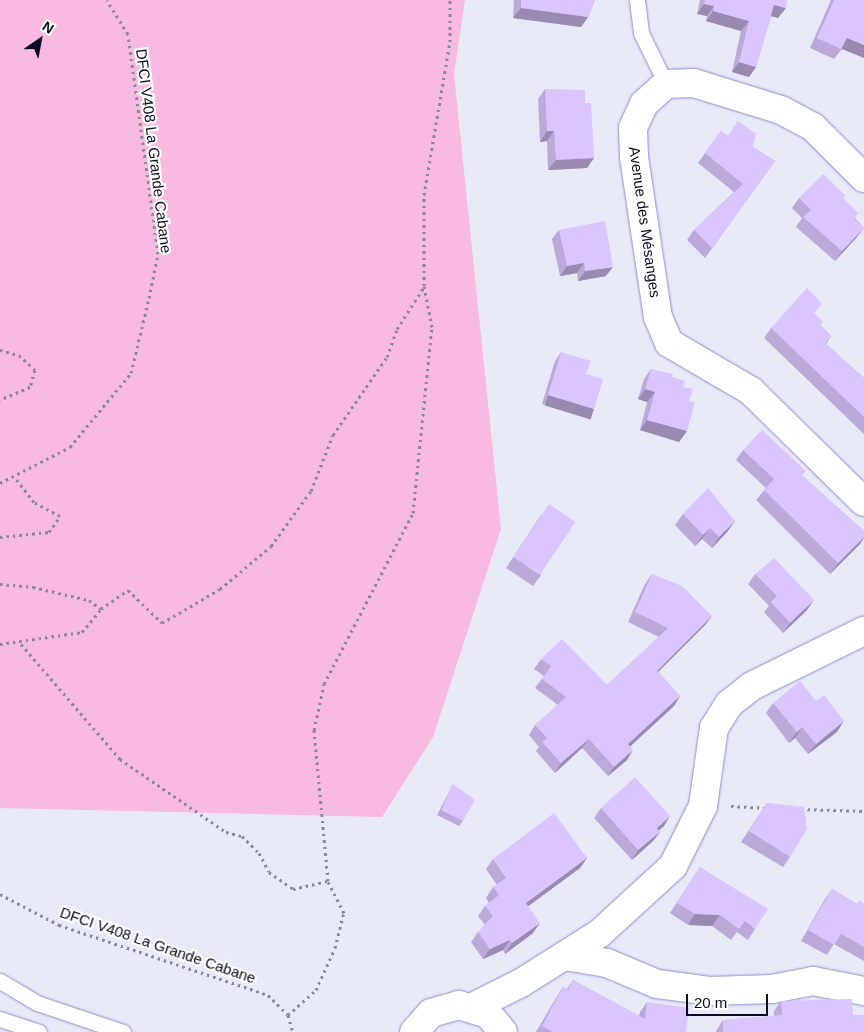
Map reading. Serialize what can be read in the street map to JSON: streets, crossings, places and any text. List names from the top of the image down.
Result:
{
  "streets": {
    "street": ["Avenue des Mésanges"],
    "path": ["DFCI V408 La Grande Cabane"]
  },
  "scale_bar": "20 m",
  "north": "top right"
}
